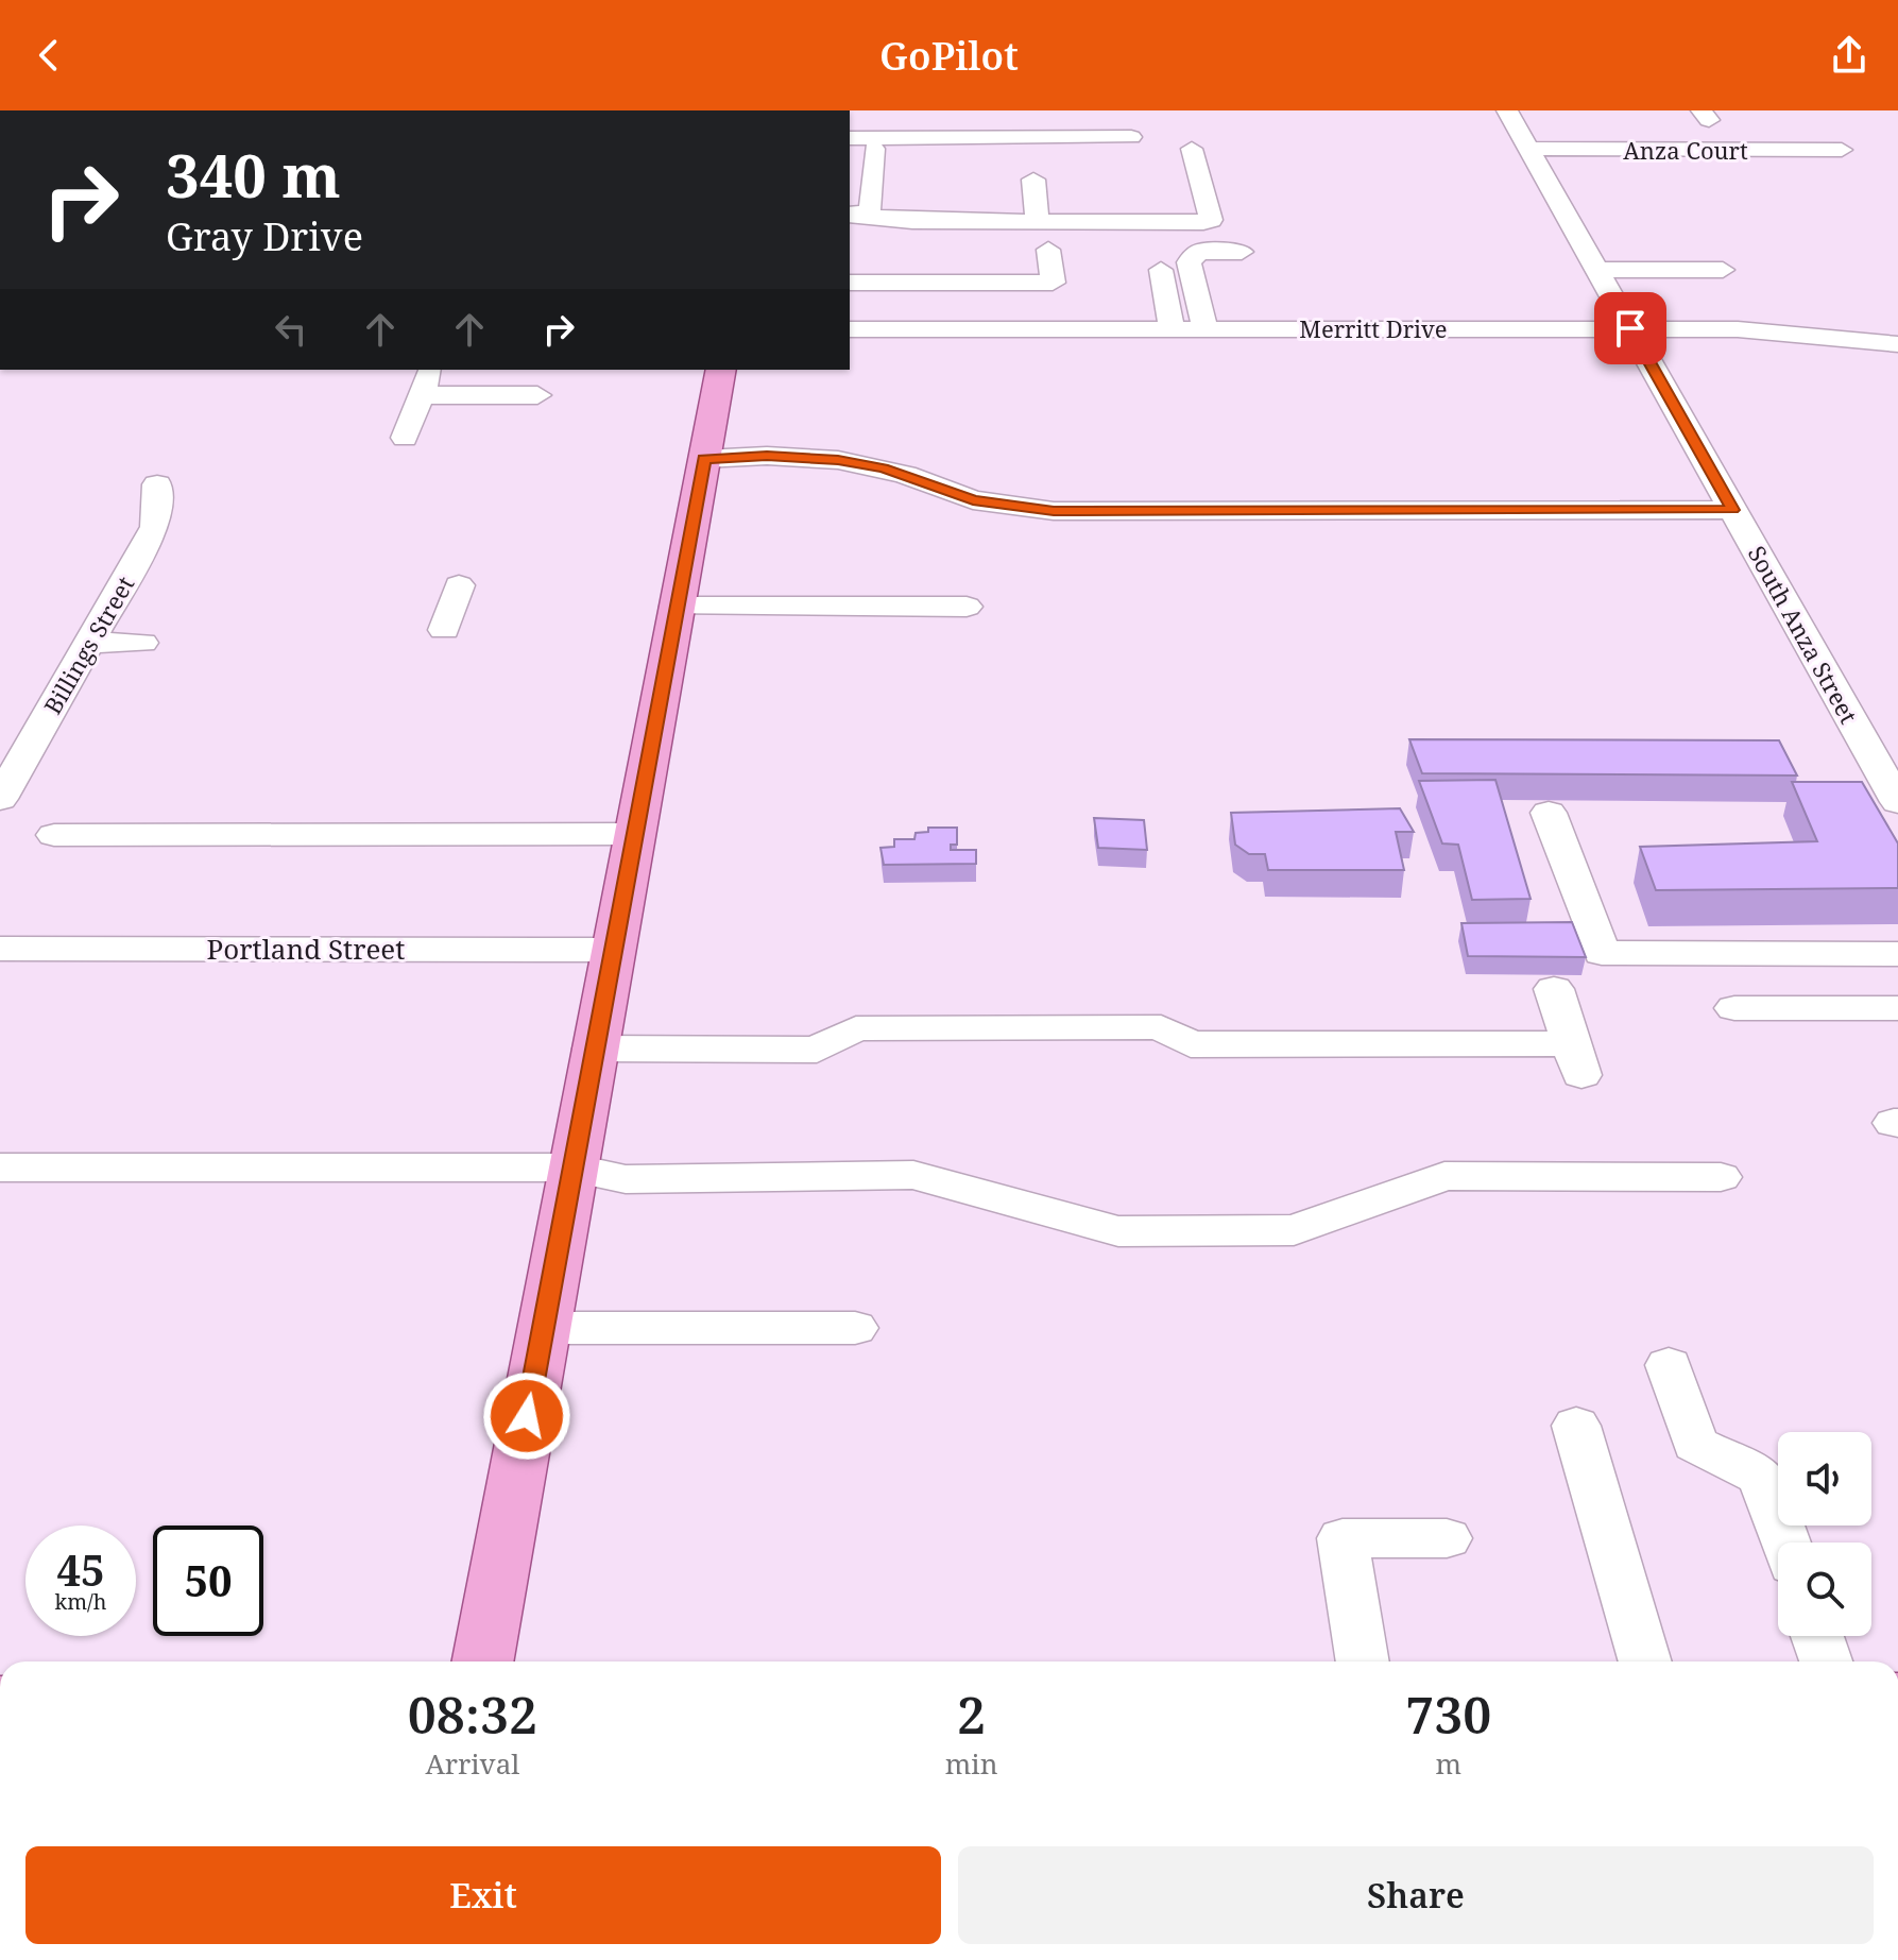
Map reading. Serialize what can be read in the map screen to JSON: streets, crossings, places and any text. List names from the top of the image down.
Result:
{
  "streets": {
    "street": [
      "Anza Court",
      "Merritt Drive",
      "South Anza Street",
      "Billings Street",
      "Portland Street"
    ]
  },
  "crossings": [
    ["Anza Court", "South Anza Street"],
    ["Merritt Drive", "South Anza Street"]
  ],
  "page": {
    "header": "GoPilot",
    "turn": ["340 m", "Gray Drive"],
    "speed": "45 km/h",
    "limit": "50",
    "eta": [
      "08:32",
      "Arrival",
      "2",
      "min",
      "730",
      "m"
    ],
    "buttons": ["Exit", "Share"]
  }
}
